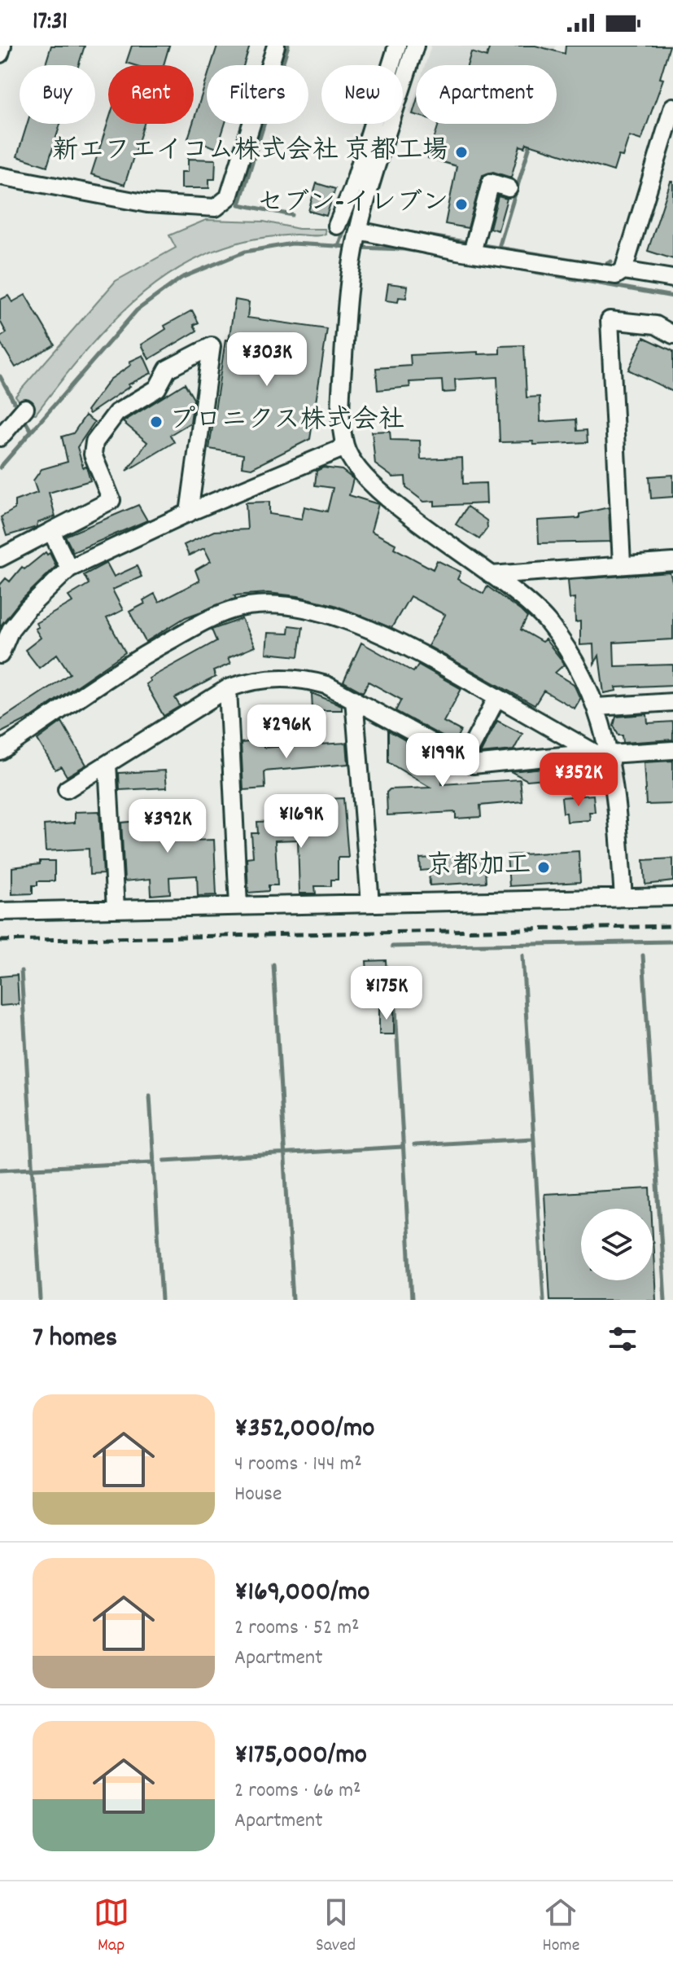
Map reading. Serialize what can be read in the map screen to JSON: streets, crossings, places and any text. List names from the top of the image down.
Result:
{
  "places": [
    "新エフエイコム株式会社 京都工場",
    "セブン-イレブン",
    "プロニクス株式会社",
    "京都加工"
  ],
  "page": {
    "status": "17:31",
    "chip": [
      "Buy",
      "Rent",
      "Filters",
      "New",
      "Apartment"
    ],
    "price": [
      "¥303K",
      "¥296K",
      "¥199K",
      "¥352K",
      "¥169K",
      "¥392K",
      "¥175K"
    ],
    "heading": "7 homes",
    "list": [
      {
        "name": "¥352,000/mo",
        "note": "4 rooms · 144 m² · House"
      },
      {
        "name": "¥169,000/mo",
        "note": "2 rooms · 52 m² · Apartment"
      },
      {
        "name": "¥175,000/mo",
        "note": "2 rooms · 66 m² · Apartment"
      }
    ],
    "tabs": ["Map", "Saved", "Home"]
  }
}
